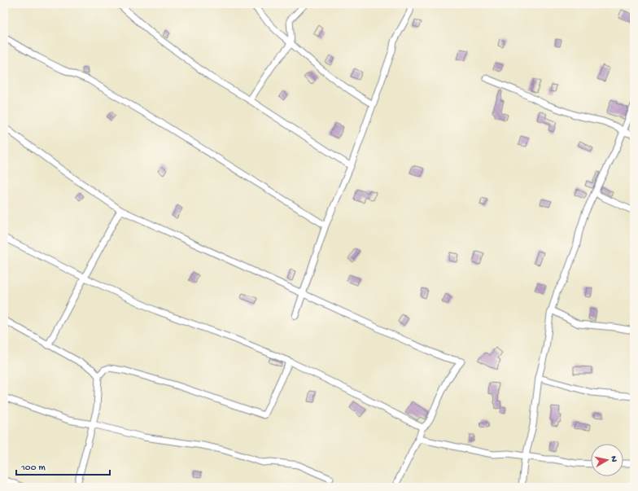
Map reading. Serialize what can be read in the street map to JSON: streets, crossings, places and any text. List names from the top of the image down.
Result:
{
  "scale_bar": "100 m",
  "north": "right"
}
